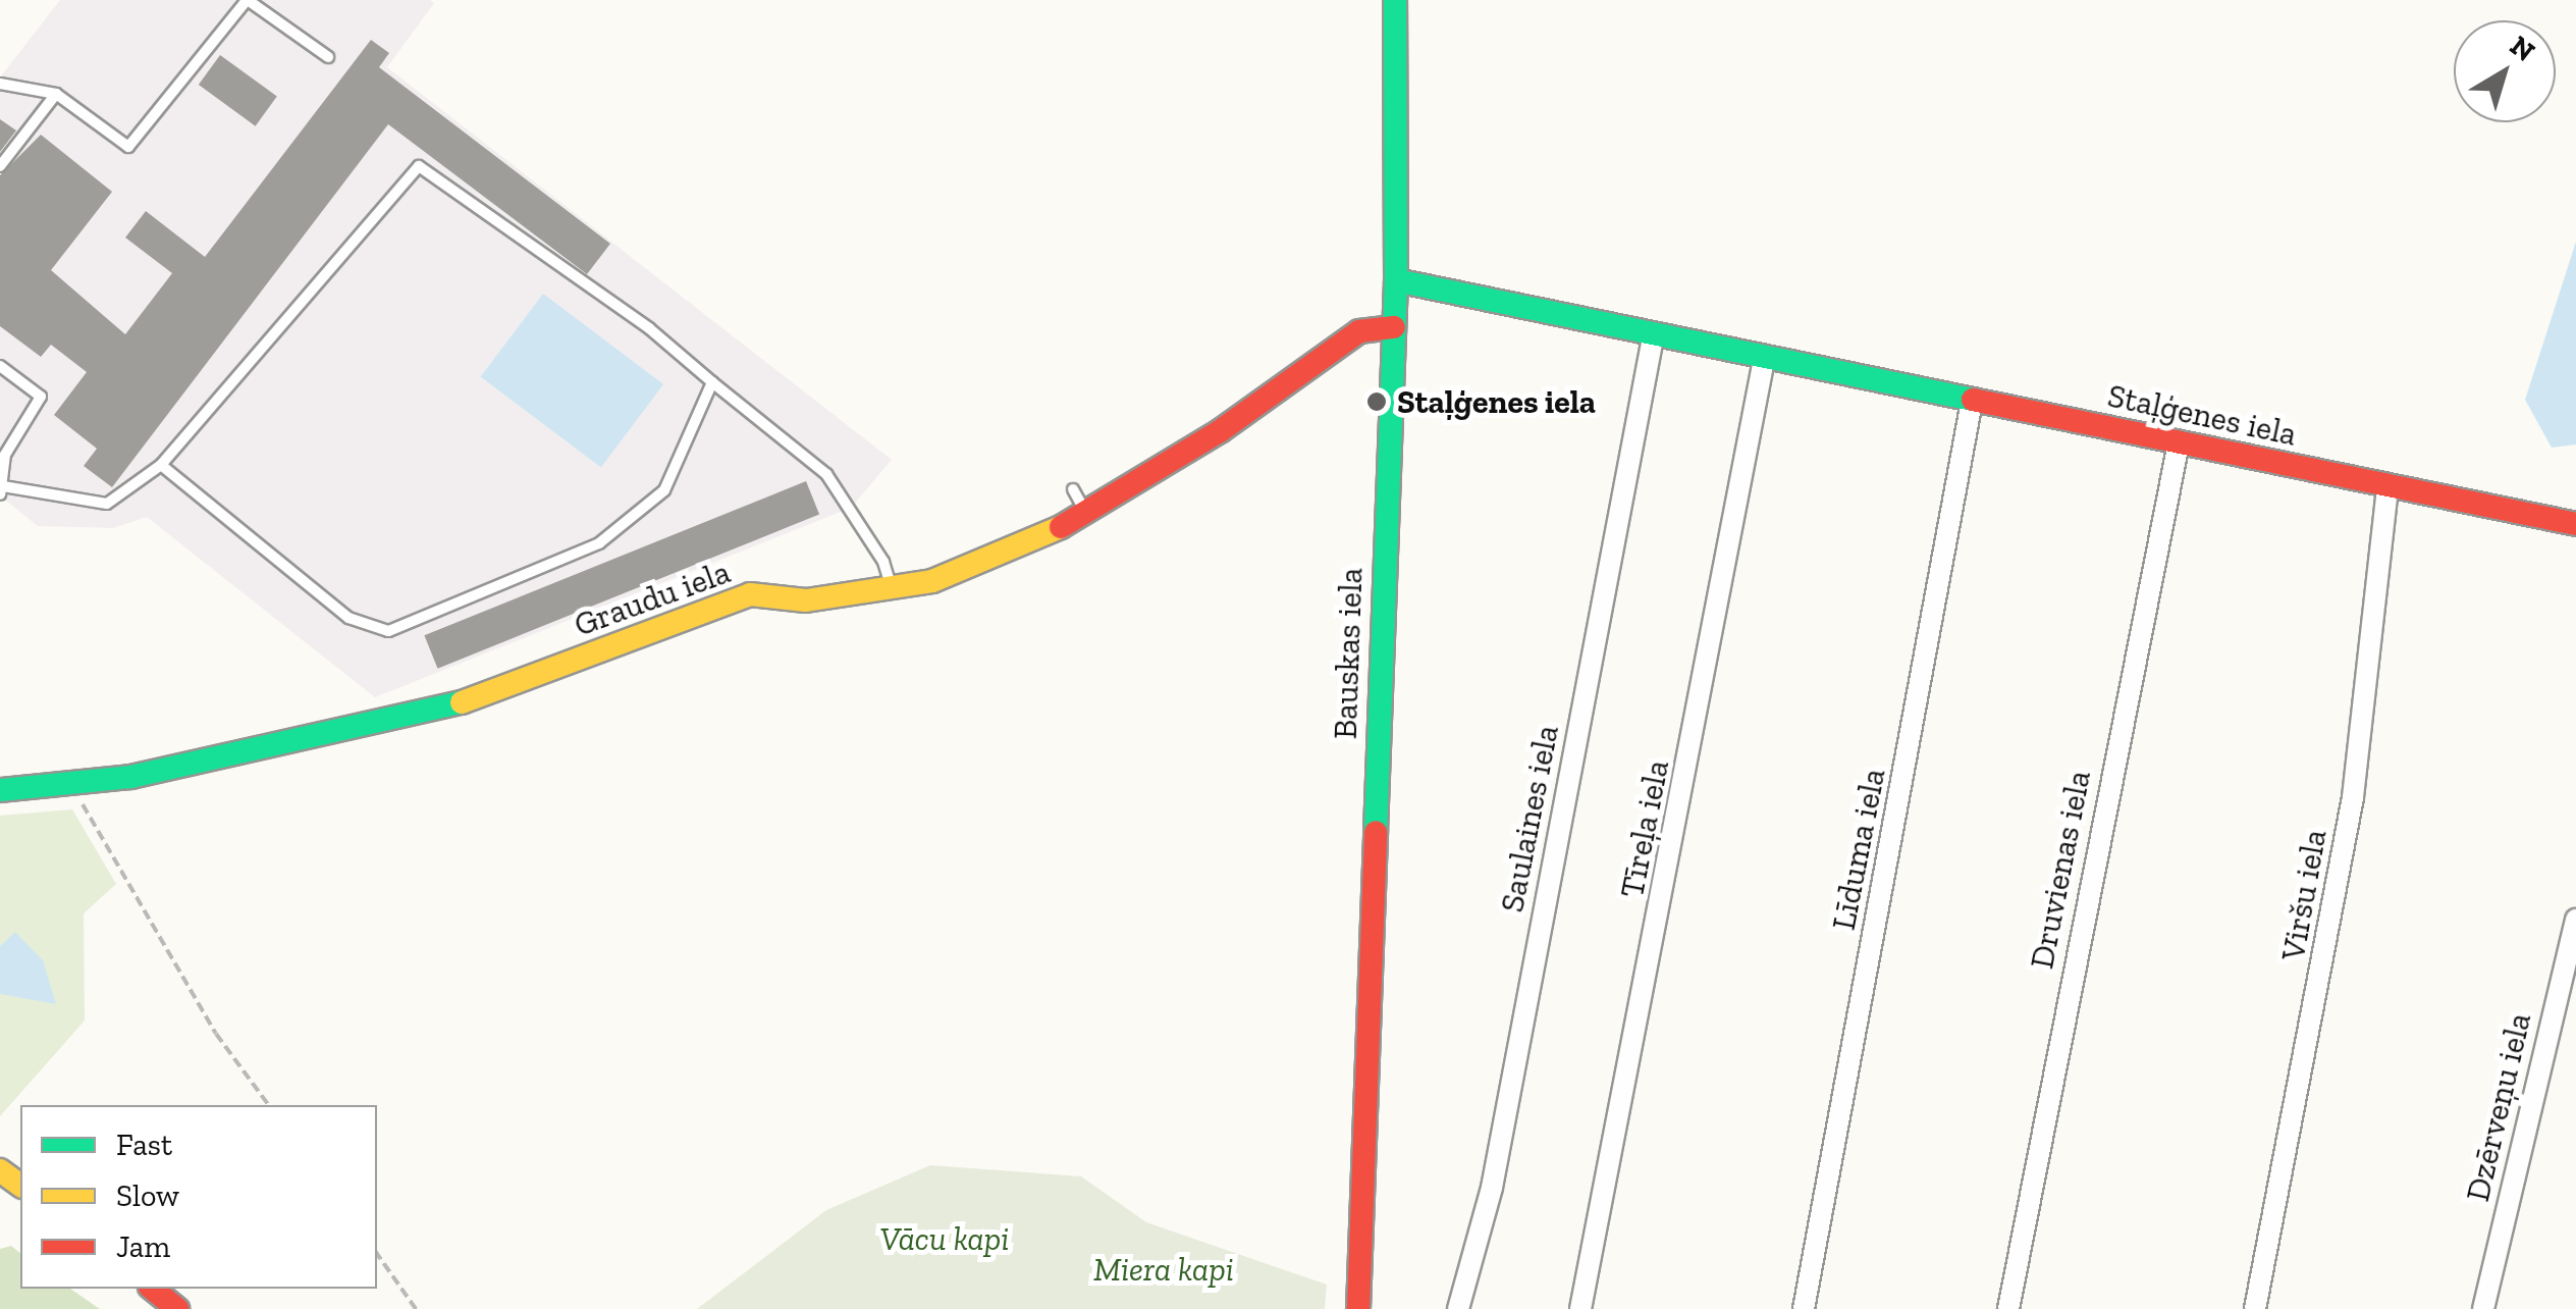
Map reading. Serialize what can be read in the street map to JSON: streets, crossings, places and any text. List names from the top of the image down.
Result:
{
  "streets": {
    "main road": ["Staļģenes iela", "Graudu iela", "Bauskas iela"],
    "street": [
      "Saulaines iela",
      "Tīreļa iela",
      "Līduma iela",
      "Druvienas iela",
      "Viršu iela",
      "Dzērveņu iela"
    ]
  },
  "crossings": [
    ["Staļģenes iela", "Bauskas iela"],
    ["Staļģenes iela", "Saulaines iela"],
    ["Staļģenes iela", "Tīreļa iela"],
    ["Staļģenes iela", "Līduma iela"],
    ["Staļģenes iela", "Druvienas iela"],
    ["Staļģenes iela", "Viršu iela"],
    ["Graudu iela", "Bauskas iela"]
  ],
  "parks": ["Vācu kapi", "Miera kapi"],
  "places": ["Staļģenes iela"],
  "legend": ["Fast", "Slow", "Jam"],
  "north": "top right"
}
